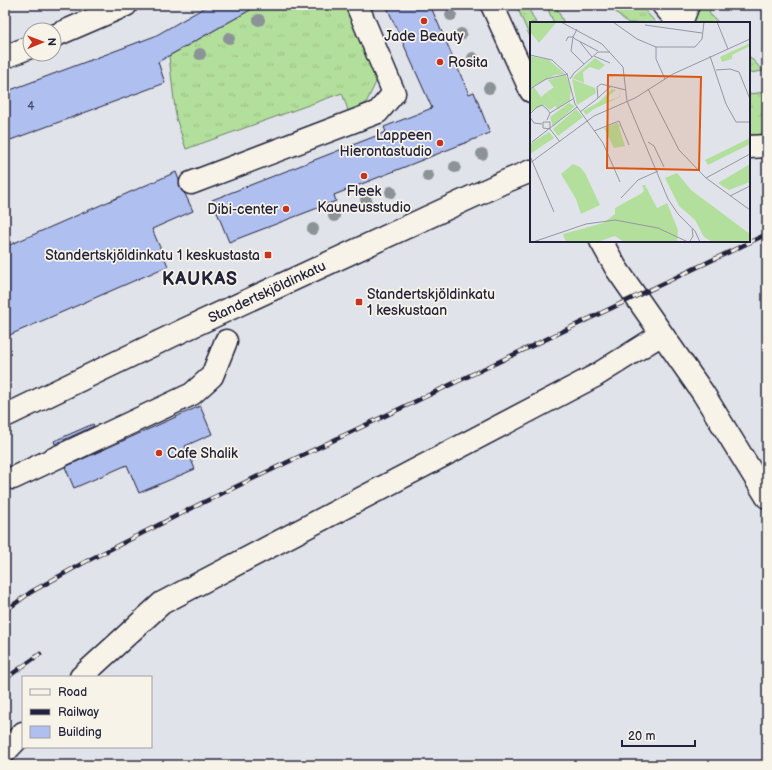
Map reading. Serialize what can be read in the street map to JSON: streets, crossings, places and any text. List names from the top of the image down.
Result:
{
  "streets": {
    "street": ["Standertskjöldinkatu"]
  },
  "districts": ["KAUKAS"],
  "places": {
    "other": [
      "Jade Beauty",
      "Rosita",
      "Lappeen Hierontastudio",
      "Fleek Kauneusstudio",
      "Dibi-center",
      "Cafe Shalik"
    ],
    "transit": ["Standertskjöldinkatu 1 keskustasta", "Standertskjöldinkatu 1 keskustaan"]
  },
  "house_numbers": ["4"],
  "legend": ["Road", "Railway", "Building"],
  "scale_bar": "20 m",
  "north": "right"
}
